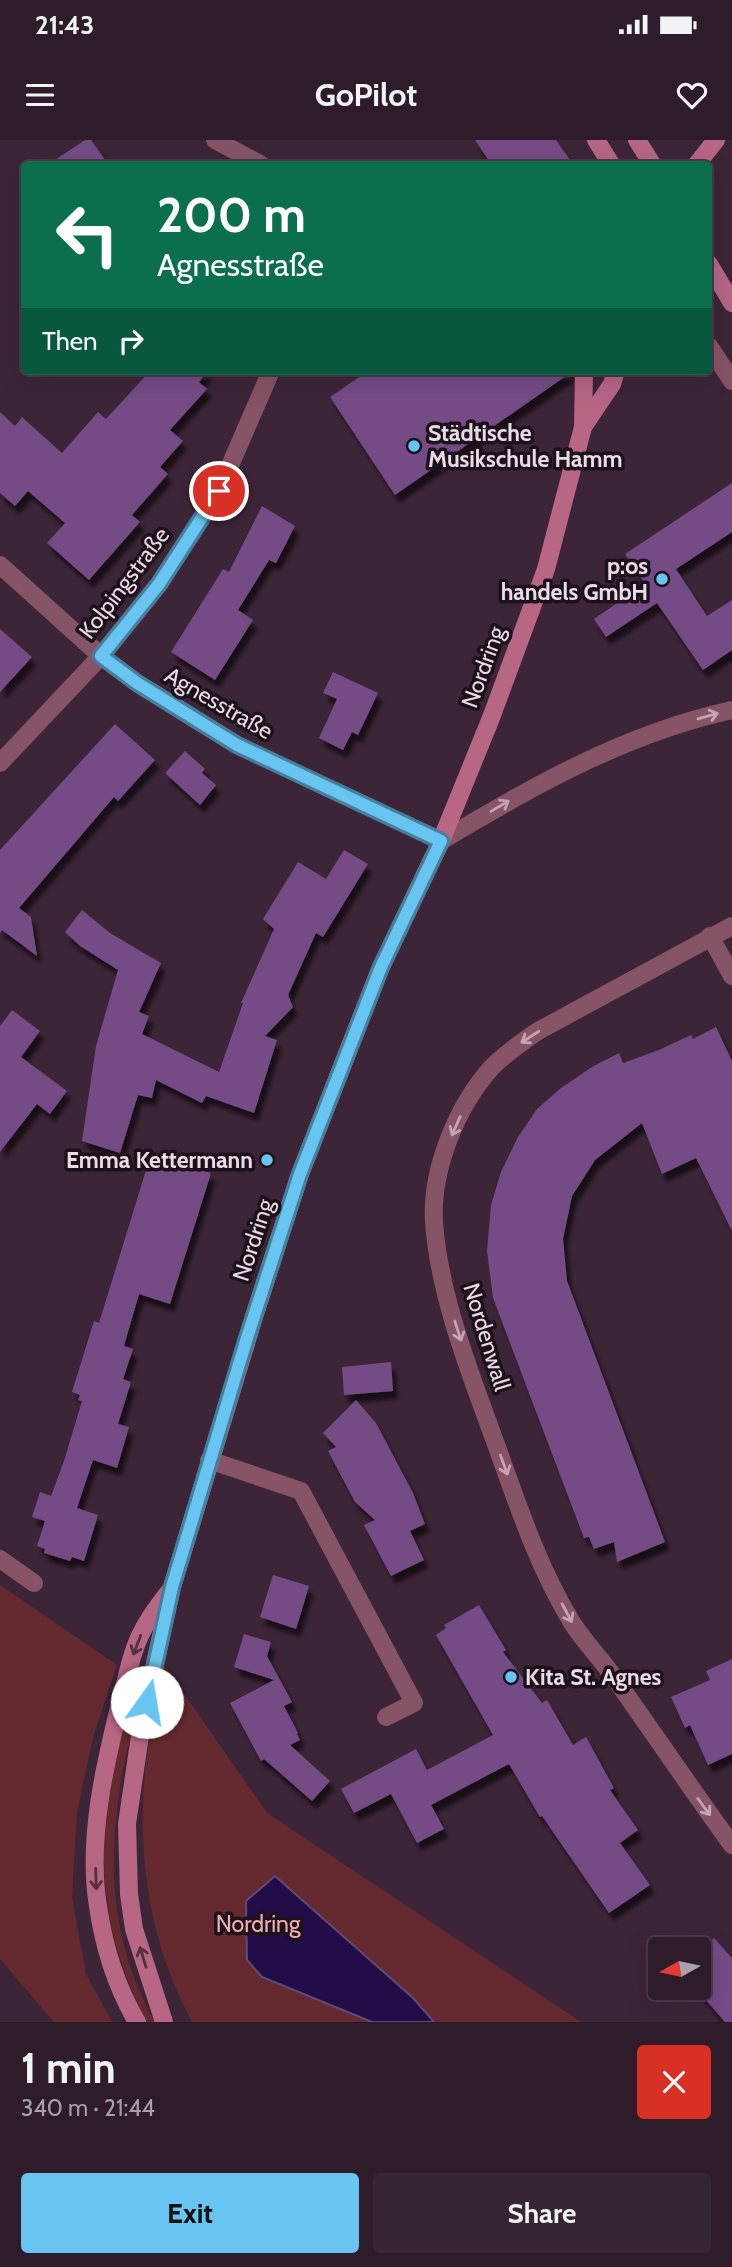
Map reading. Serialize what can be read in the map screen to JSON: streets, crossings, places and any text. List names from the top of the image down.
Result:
{
  "streets": {
    "main road": ["Nordring"],
    "street": ["Kolpingstraße", "Agnesstraße", "Nordenwall"]
  },
  "crossings": [
    ["Kolpingstraße", "Agnesstraße"],
    ["Nordring", "Agnesstraße"]
  ],
  "one_way": ["Nordenwall"],
  "parks": ["Nordring"],
  "places": [
    "Städtische Musikschule Hamm",
    "p:os handels GmbH",
    "Emma Kettermann",
    "Kita St. Agnes"
  ],
  "north": "left",
  "page": {
    "status": "21:43",
    "header": "GoPilot",
    "turn": ["200 m", "Agnesstraße"],
    "then": "Then",
    "heading": ["1 min", "340 m · 21:44"],
    "buttons": ["Exit", "Share"]
  }
}
